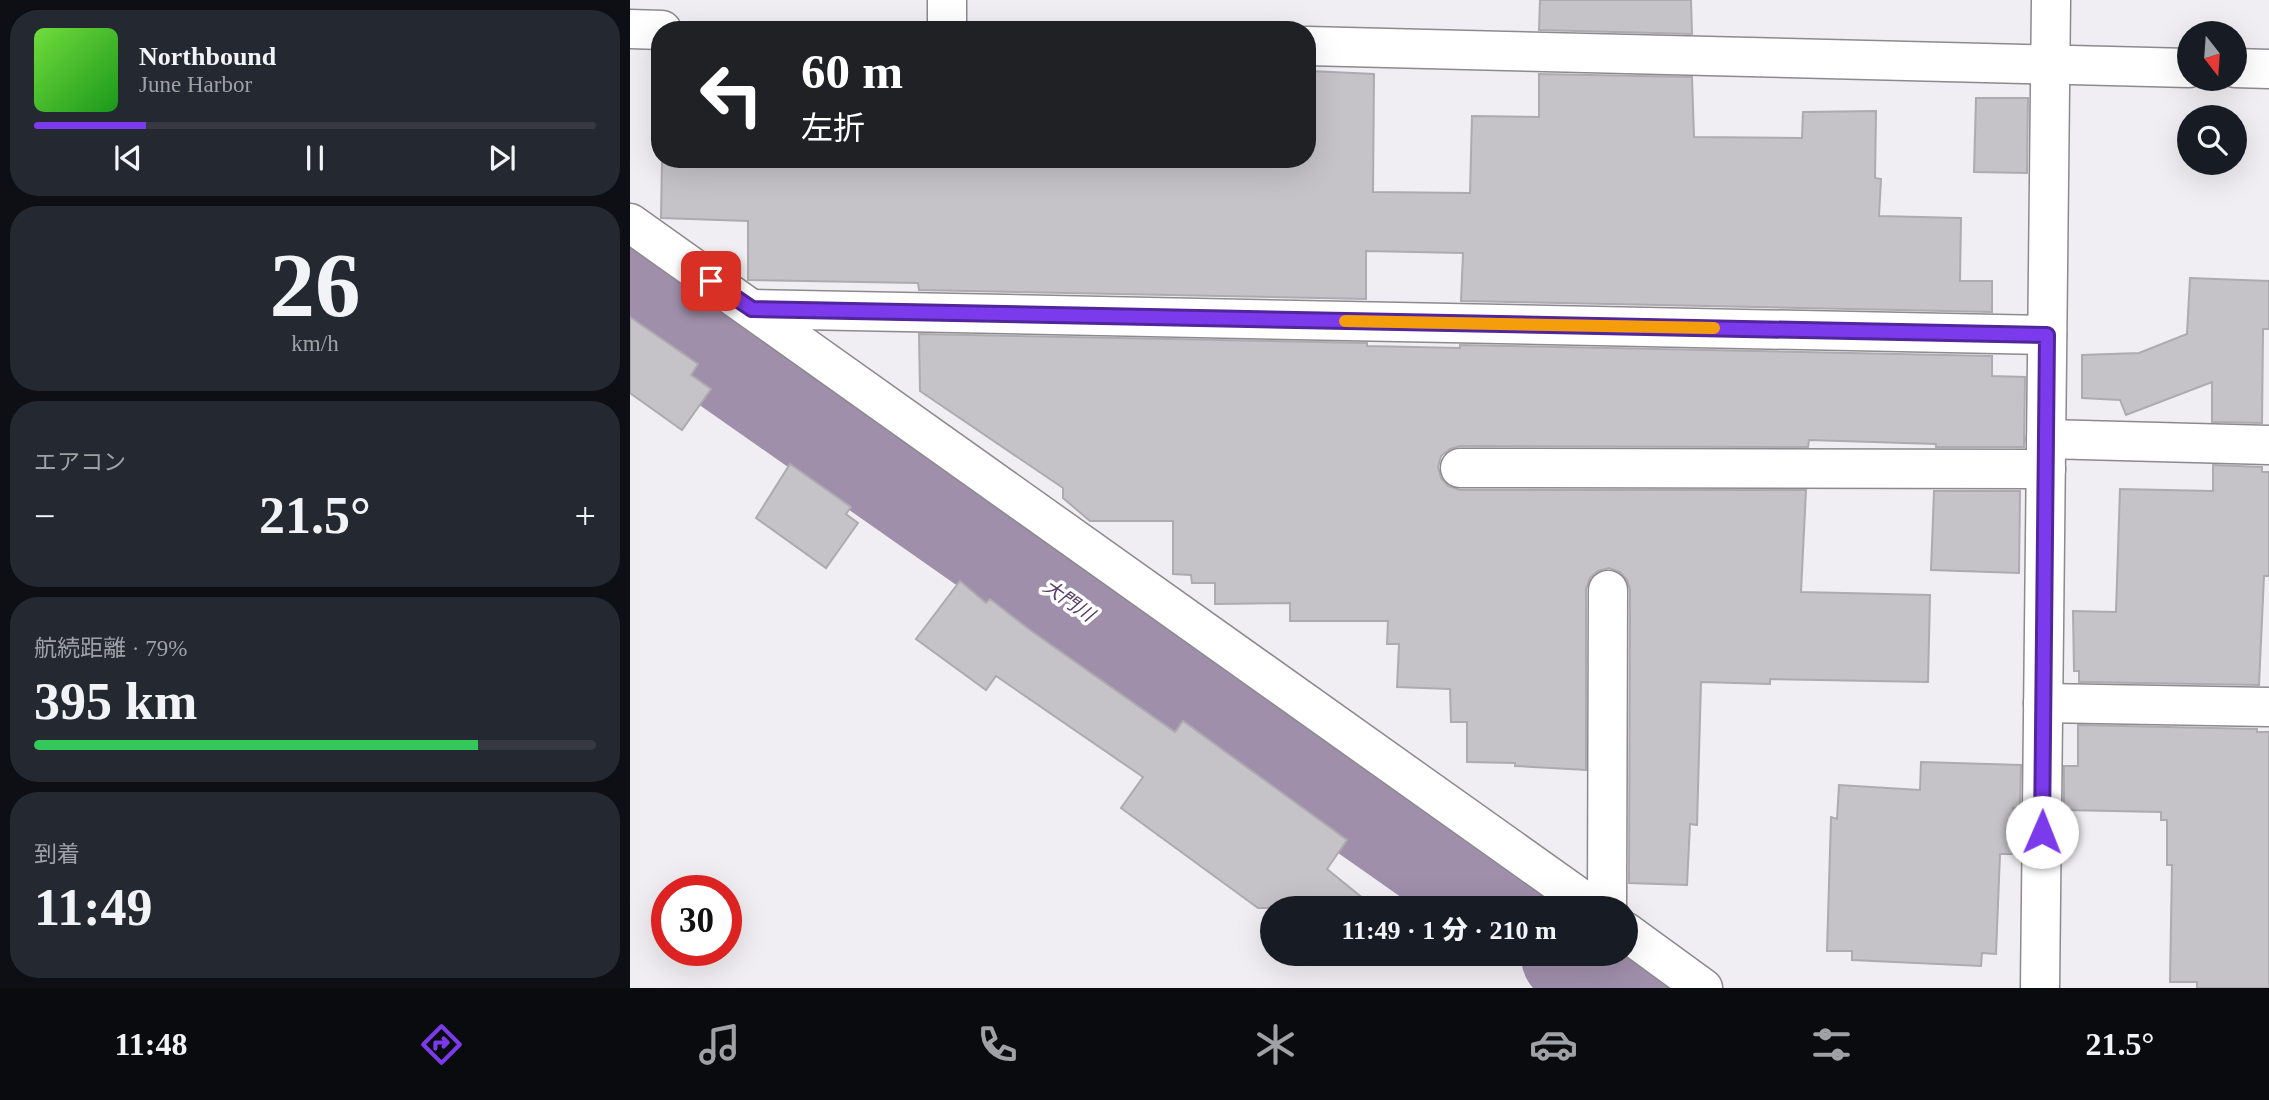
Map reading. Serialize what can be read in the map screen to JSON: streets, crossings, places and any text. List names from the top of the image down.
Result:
{
  "water": ["大門川"],
  "north": "bottom",
  "page": {
    "turn": ["60 m", "左折"],
    "song": ["Northbound", "June Harbor"],
    "tile": [
      ["26", "km/h"],
      "エアコン",
      ["航続距離 · 79%", "395 km"],
      ["到着", "11:49"]
    ],
    "heat": ["−", "21.5°", "+"],
    "limit": "30",
    "trip": "11:49 · 1 分 · 210 m",
    "tabs": ["11:48", "21.5°"]
  }
}
